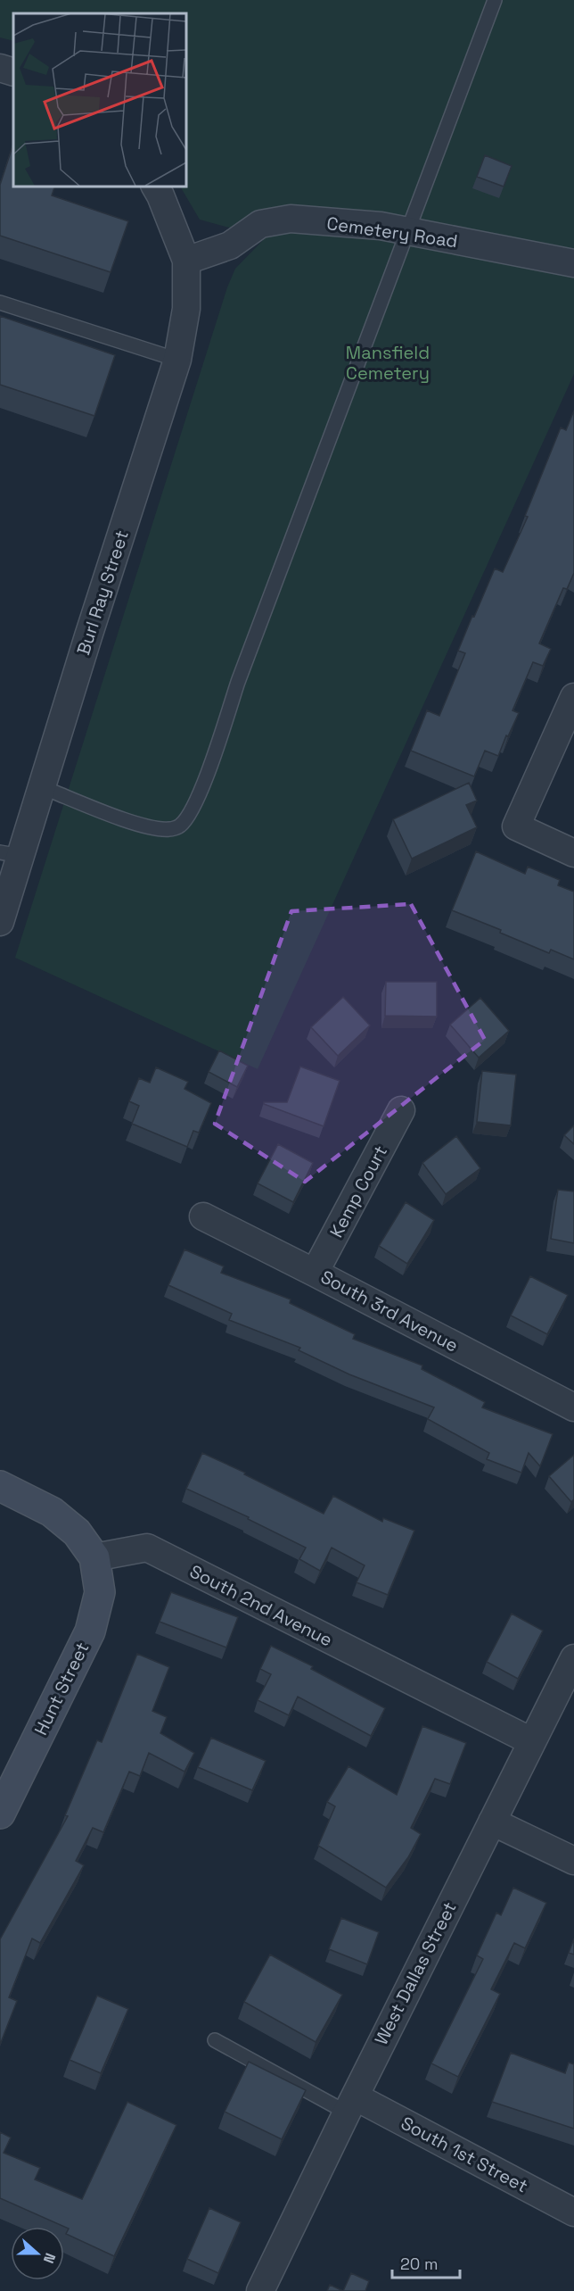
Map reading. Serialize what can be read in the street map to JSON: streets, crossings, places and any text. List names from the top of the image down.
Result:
{
  "streets": {
    "street": [
      "Cemetery Road",
      "Burl Ray Street",
      "Kemp Court",
      "South 3rd Avenue",
      "South 2nd Avenue",
      "Hunt Street",
      "West Dallas Street",
      "South 1st Street"
    ]
  },
  "crossings": [
    ["Cemetery Road", "Burl Ray Street"],
    ["Kemp Court", "South 3rd Avenue"],
    ["South 2nd Avenue", "Hunt Street"],
    ["South 2nd Avenue", "West Dallas Street"],
    ["West Dallas Street", "South 1st Street"]
  ],
  "parks": ["Mansfield Cemetery"],
  "scale_bar": "20 m",
  "north": "right"
}
